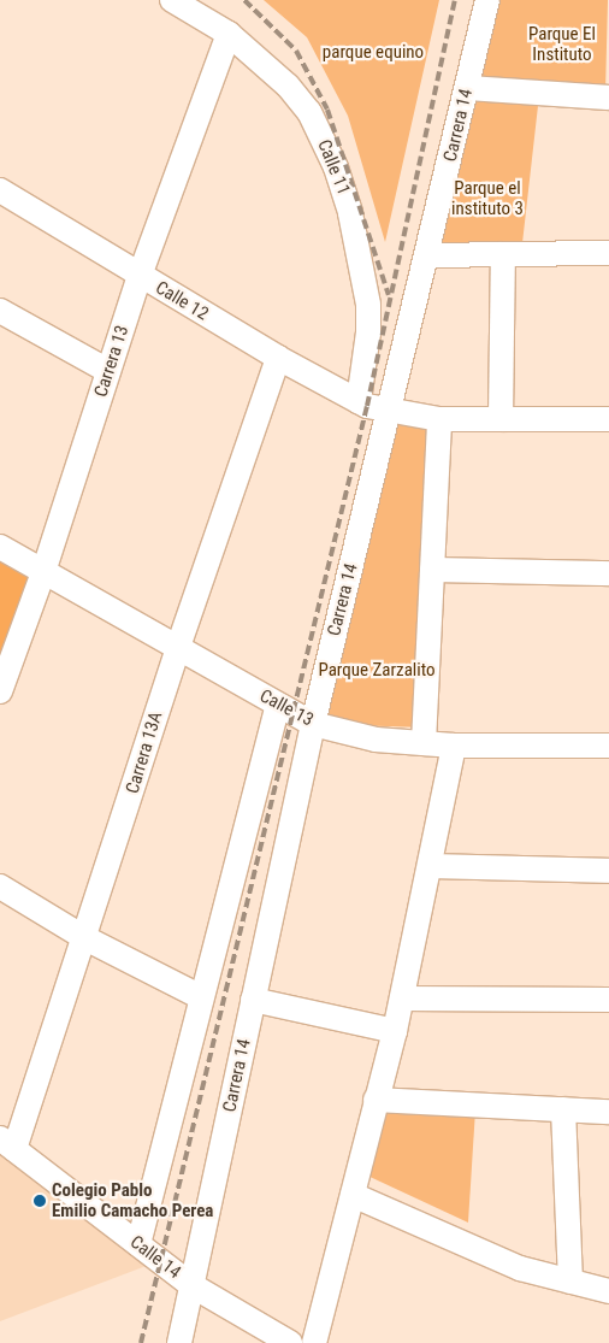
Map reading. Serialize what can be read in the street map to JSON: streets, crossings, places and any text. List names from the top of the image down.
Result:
{
  "streets": {
    "street": [
      "Carrera 14",
      "Calle 11",
      "Calle 12",
      "Carrera 13",
      "Calle 13",
      "Carrera 13A",
      "Calle 14"
    ]
  },
  "crossings": [
    ["Carrera 14", "Calle 11"],
    ["Carrera 14", "Calle 12"],
    ["Carrera 14", "Calle 13"],
    ["Carrera 14", "Calle 14"],
    ["Calle 11", "Calle 12"],
    ["Calle 11", "Carrera 13"],
    ["Calle 12", "Carrera 13"],
    ["Calle 12", "Carrera 13A"],
    ["Carrera 13", "Calle 13"],
    ["Calle 13", "Carrera 13A"],
    ["Carrera 13A", "Calle 14"]
  ],
  "parks": [
    "Parque El Instituto",
    "parque equino",
    "Parque el instituto 3",
    "Parque Zarzalito"
  ],
  "places": ["Colegio Pablo Emilio Camacho Perea"]
}
